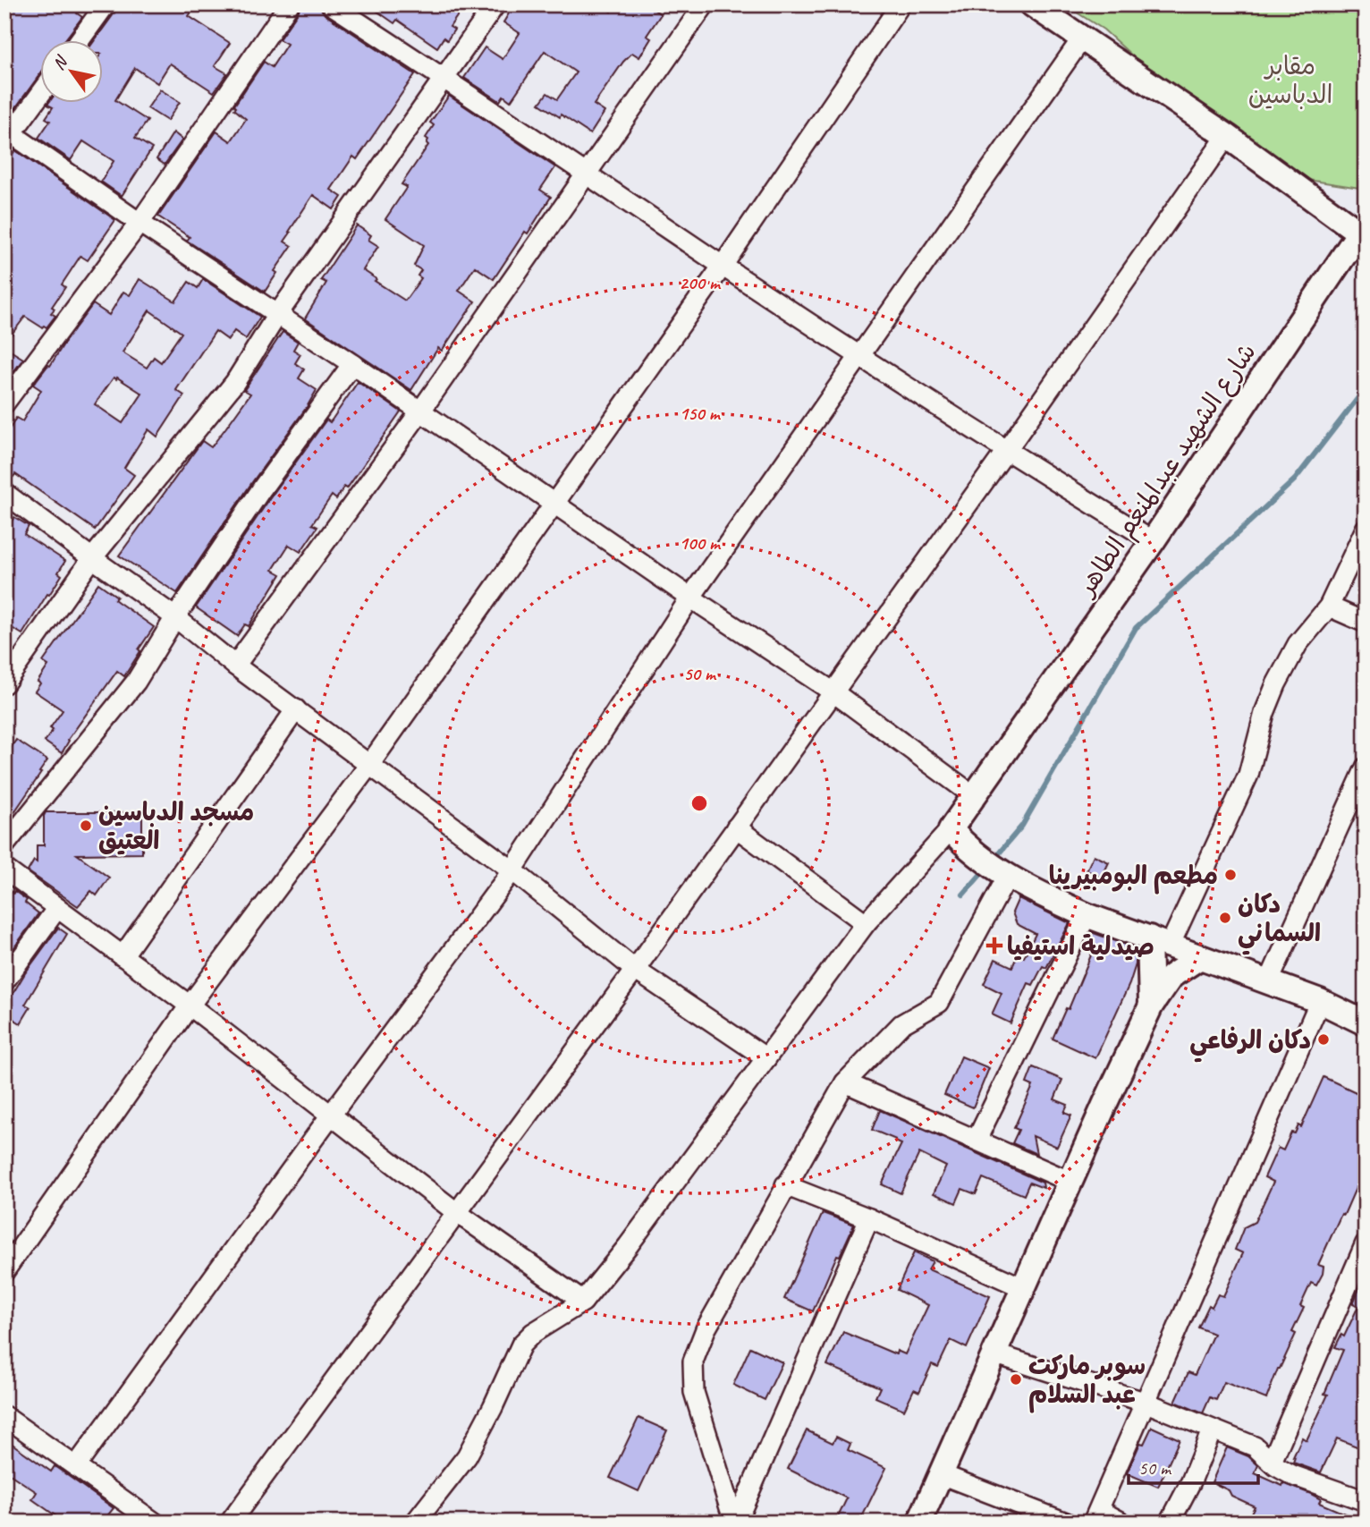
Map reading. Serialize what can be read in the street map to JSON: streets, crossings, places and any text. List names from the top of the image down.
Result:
{
  "streets": {
    "street": ["شارع الشهيد عبدالمنعم الطاهر"]
  },
  "parks": ["مقابر الدباسين"],
  "places": {
    "other": [
      "مسجد الدباسين العتيق",
      "مطعم البومبيرينا",
      "دكان السماني",
      "دكان الرفاعي",
      "سوبر ماركت عبد السلام"
    ],
    "health": ["صيدلية استيفيا"]
  },
  "scale_bar": "50 m",
  "north": "top left",
  "rings": [
    "200 m",
    "150 m",
    "100 m",
    "50 m"
  ]
}
